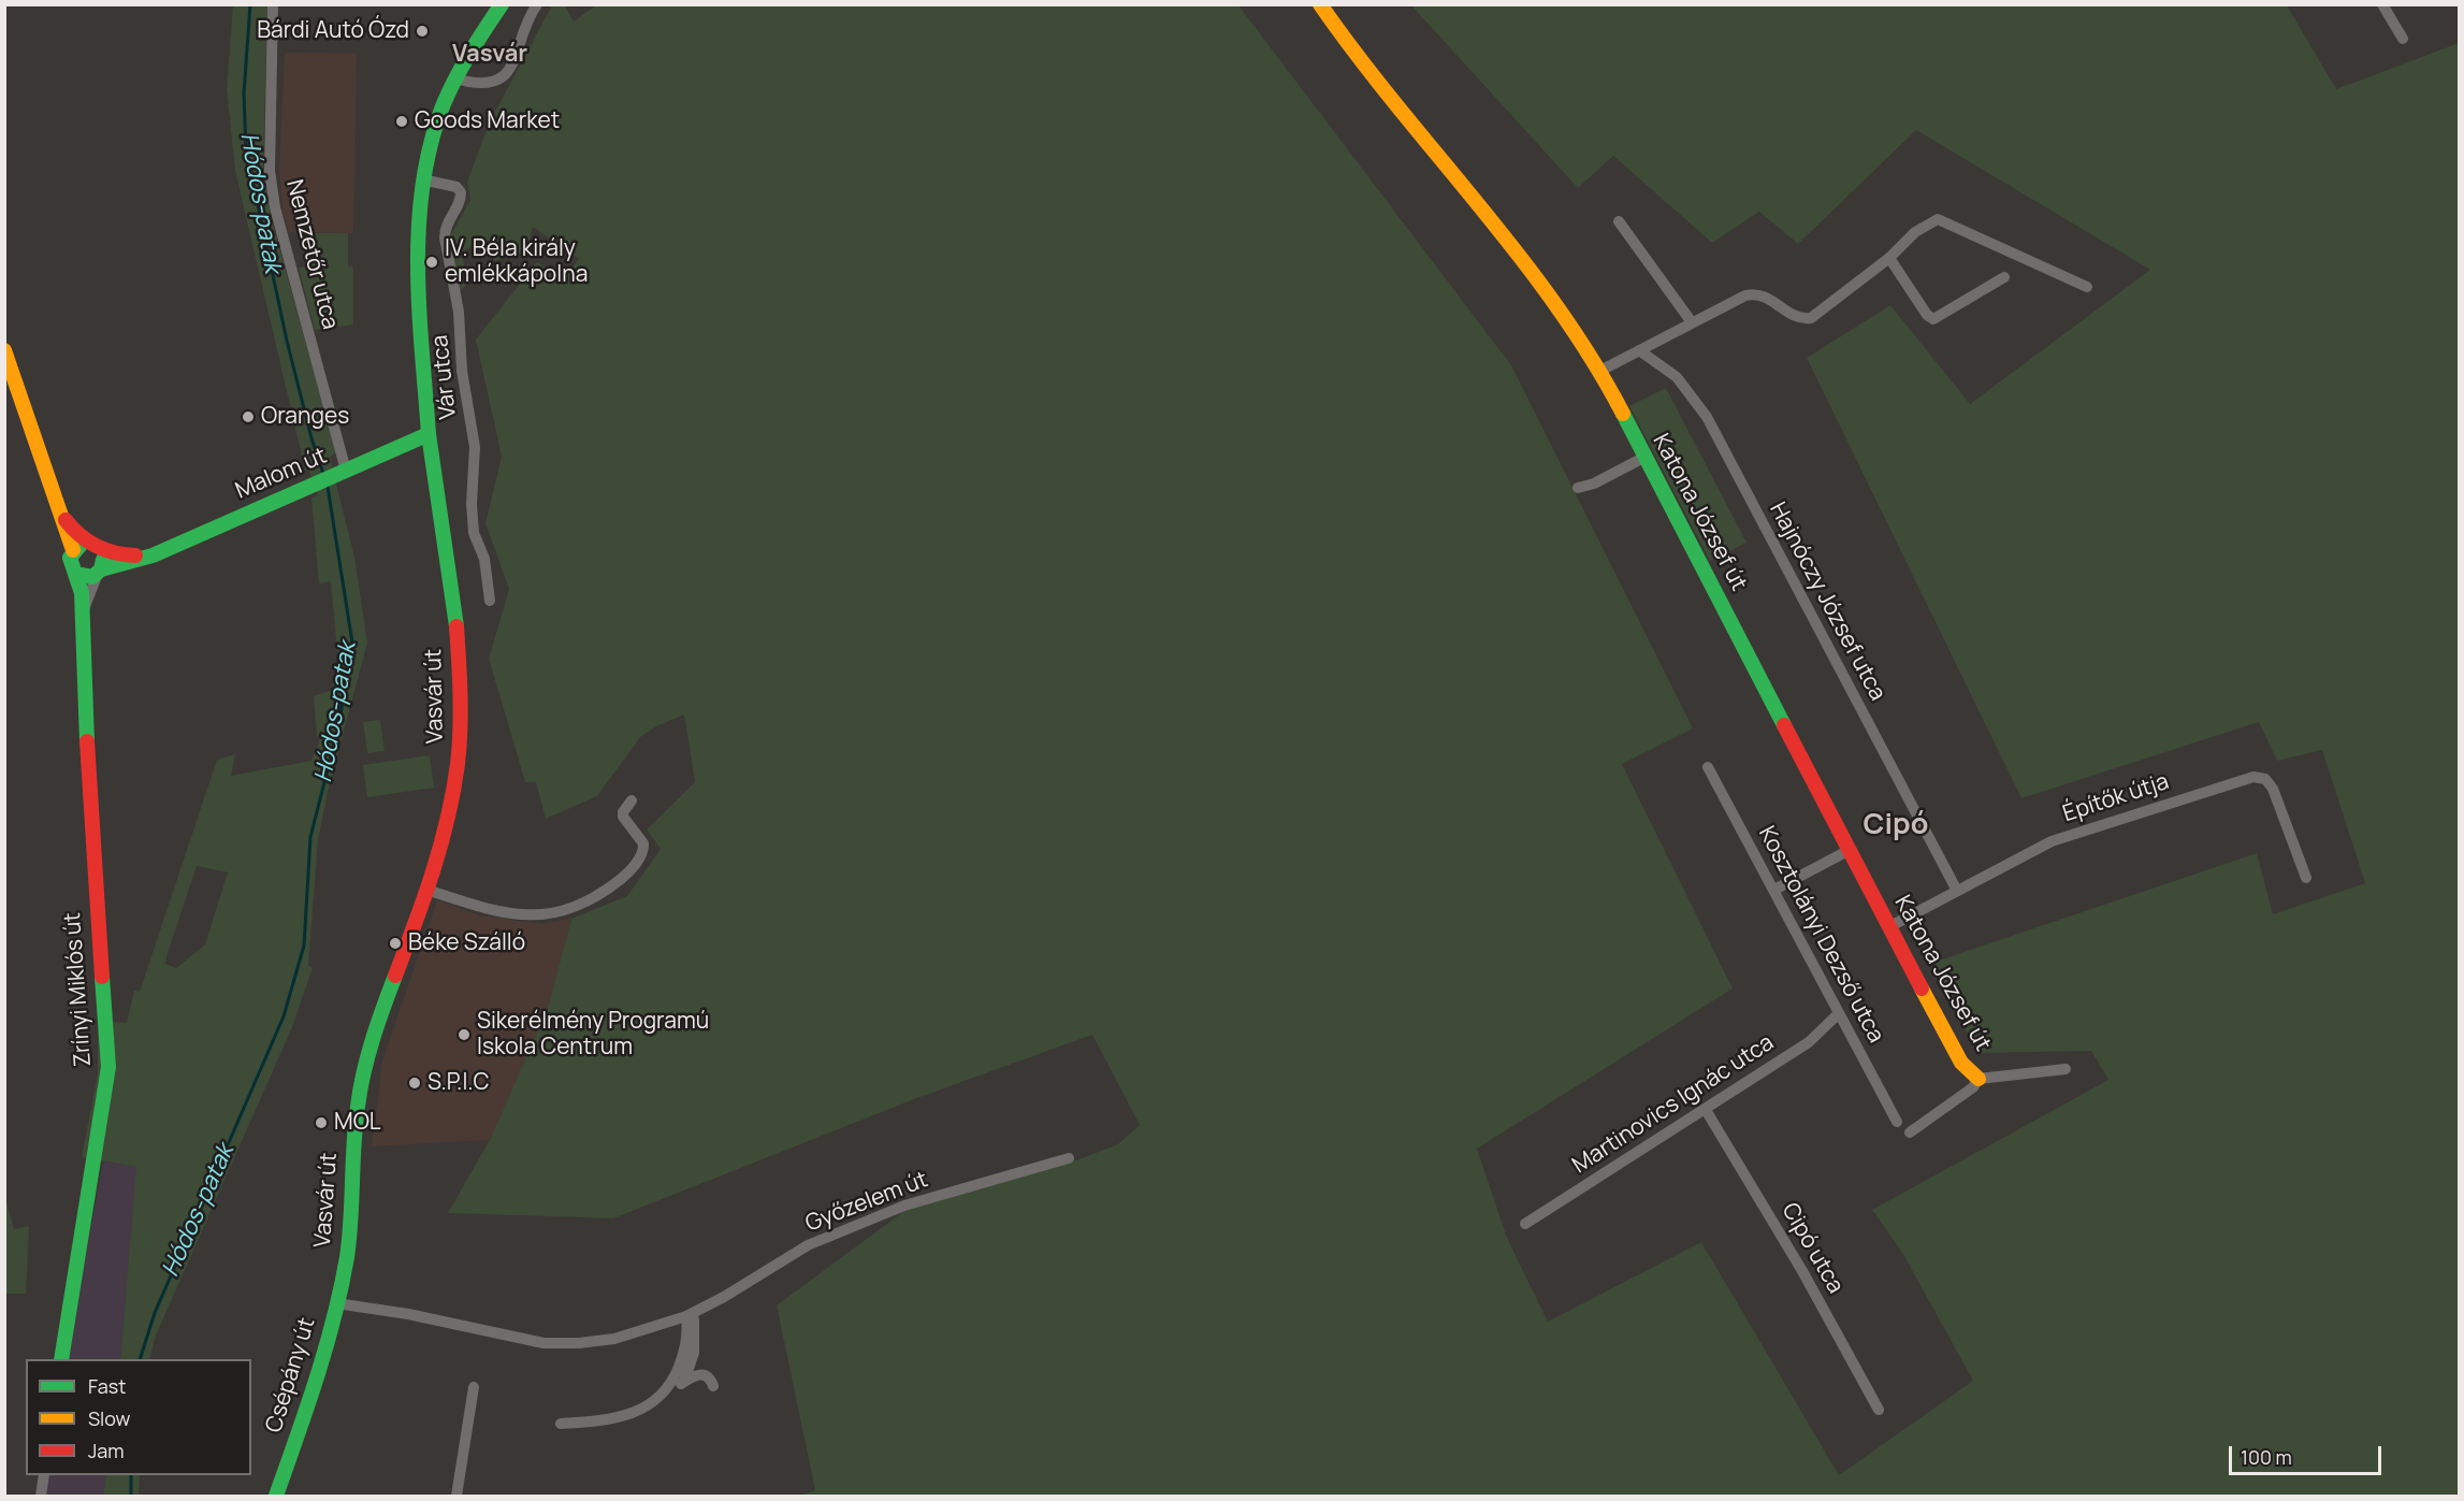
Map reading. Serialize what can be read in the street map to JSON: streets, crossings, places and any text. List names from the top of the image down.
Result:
{
  "streets": {
    "street": [
      "Nemzetőr utca",
      "Vár utca",
      "Malom út",
      "Katona József út",
      "Hajnóczy József utca",
      "Vasvár út",
      "Építők útja",
      "Kosztolányi Dezső utca",
      "Zrínyi Miklós út",
      "Martinovics Ignác utca",
      "Győzelem út",
      "Cipó utca",
      "Csépány út"
    ]
  },
  "crossings": [
    ["Nemzetőr utca", "Malom út"],
    ["Vár utca", "Vasvár út"],
    ["Malom út", "Vasvár út"],
    ["Malom út", "Zrínyi Miklós út"],
    ["Katona József út", "Építők útja"],
    ["Hajnóczy József utca", "Építők útja"],
    ["Vasvár út", "Győzelem út"],
    ["Vasvár út", "Csépány út"],
    ["Kosztolányi Dezső utca", "Martinovics Ignác utca"],
    ["Martinovics Ignác utca", "Cipó utca"],
    ["Győzelem út", "Csépány út"]
  ],
  "districts": ["Vasvár", "Cipó"],
  "water": ["Hódos-patak"],
  "places": [
    "Bárdi Autó Ózd",
    "Goods Market",
    "IV. Béla király emlékkápolna",
    "Oranges",
    "Béke Szálló",
    "Sikerélmény Programú Iskola Centrum",
    "S.P.I.C",
    "MOL"
  ],
  "legend": ["Fast", "Slow", "Jam"],
  "scale_bar": "100 m"
}
